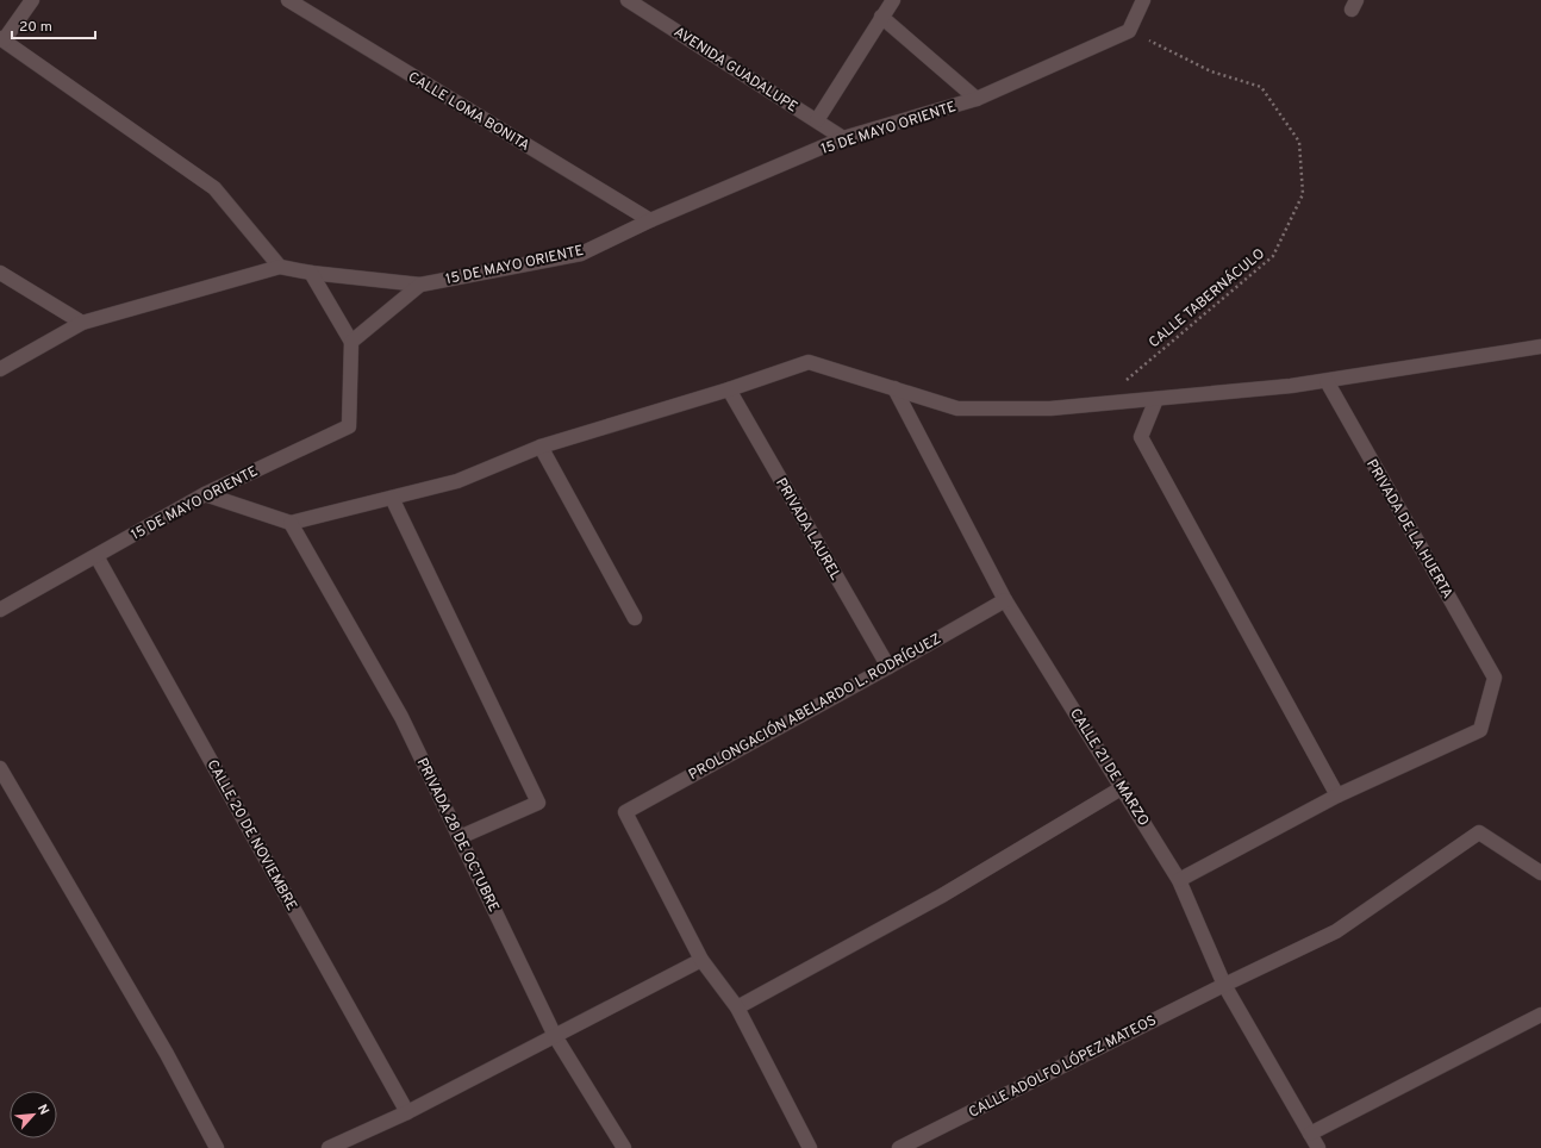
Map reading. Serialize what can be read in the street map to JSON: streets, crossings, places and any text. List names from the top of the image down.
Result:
{
  "streets": {
    "street": [
      "AVENIDA GUADALUPE",
      "CALLE LOMA BONITA",
      "15 DE MAYO ORIENTE",
      "PRIVADA LAUREL",
      "PRIVADA DE LA HUERTA",
      "PROLONGACIÓN ABELARDO L. RODRÍGUEZ",
      "CALLE 21 DE MARZO",
      "CALLE 20 DE NOVIEMBRE",
      "PRIVADA 28 DE OCTUBRE",
      "CALLE ADOLFO LÓPEZ MATEOS"
    ],
    "path": ["CALLE TABERNÁCULO"]
  },
  "crossings": [
    ["AVENIDA GUADALUPE", "15 DE MAYO ORIENTE"],
    ["CALLE LOMA BONITA", "15 DE MAYO ORIENTE"],
    ["15 DE MAYO ORIENTE", "CALLE TABERNÁCULO"],
    ["15 DE MAYO ORIENTE", "CALLE 20 DE NOVIEMBRE"],
    ["PRIVADA LAUREL", "PROLONGACIÓN ABELARDO L. RODRÍGUEZ"],
    ["PROLONGACIÓN ABELARDO L. RODRÍGUEZ", "CALLE 21 DE MARZO"],
    ["CALLE 21 DE MARZO", "CALLE ADOLFO LÓPEZ MATEOS"]
  ],
  "scale_bar": "20 m",
  "north": "top right"
}
